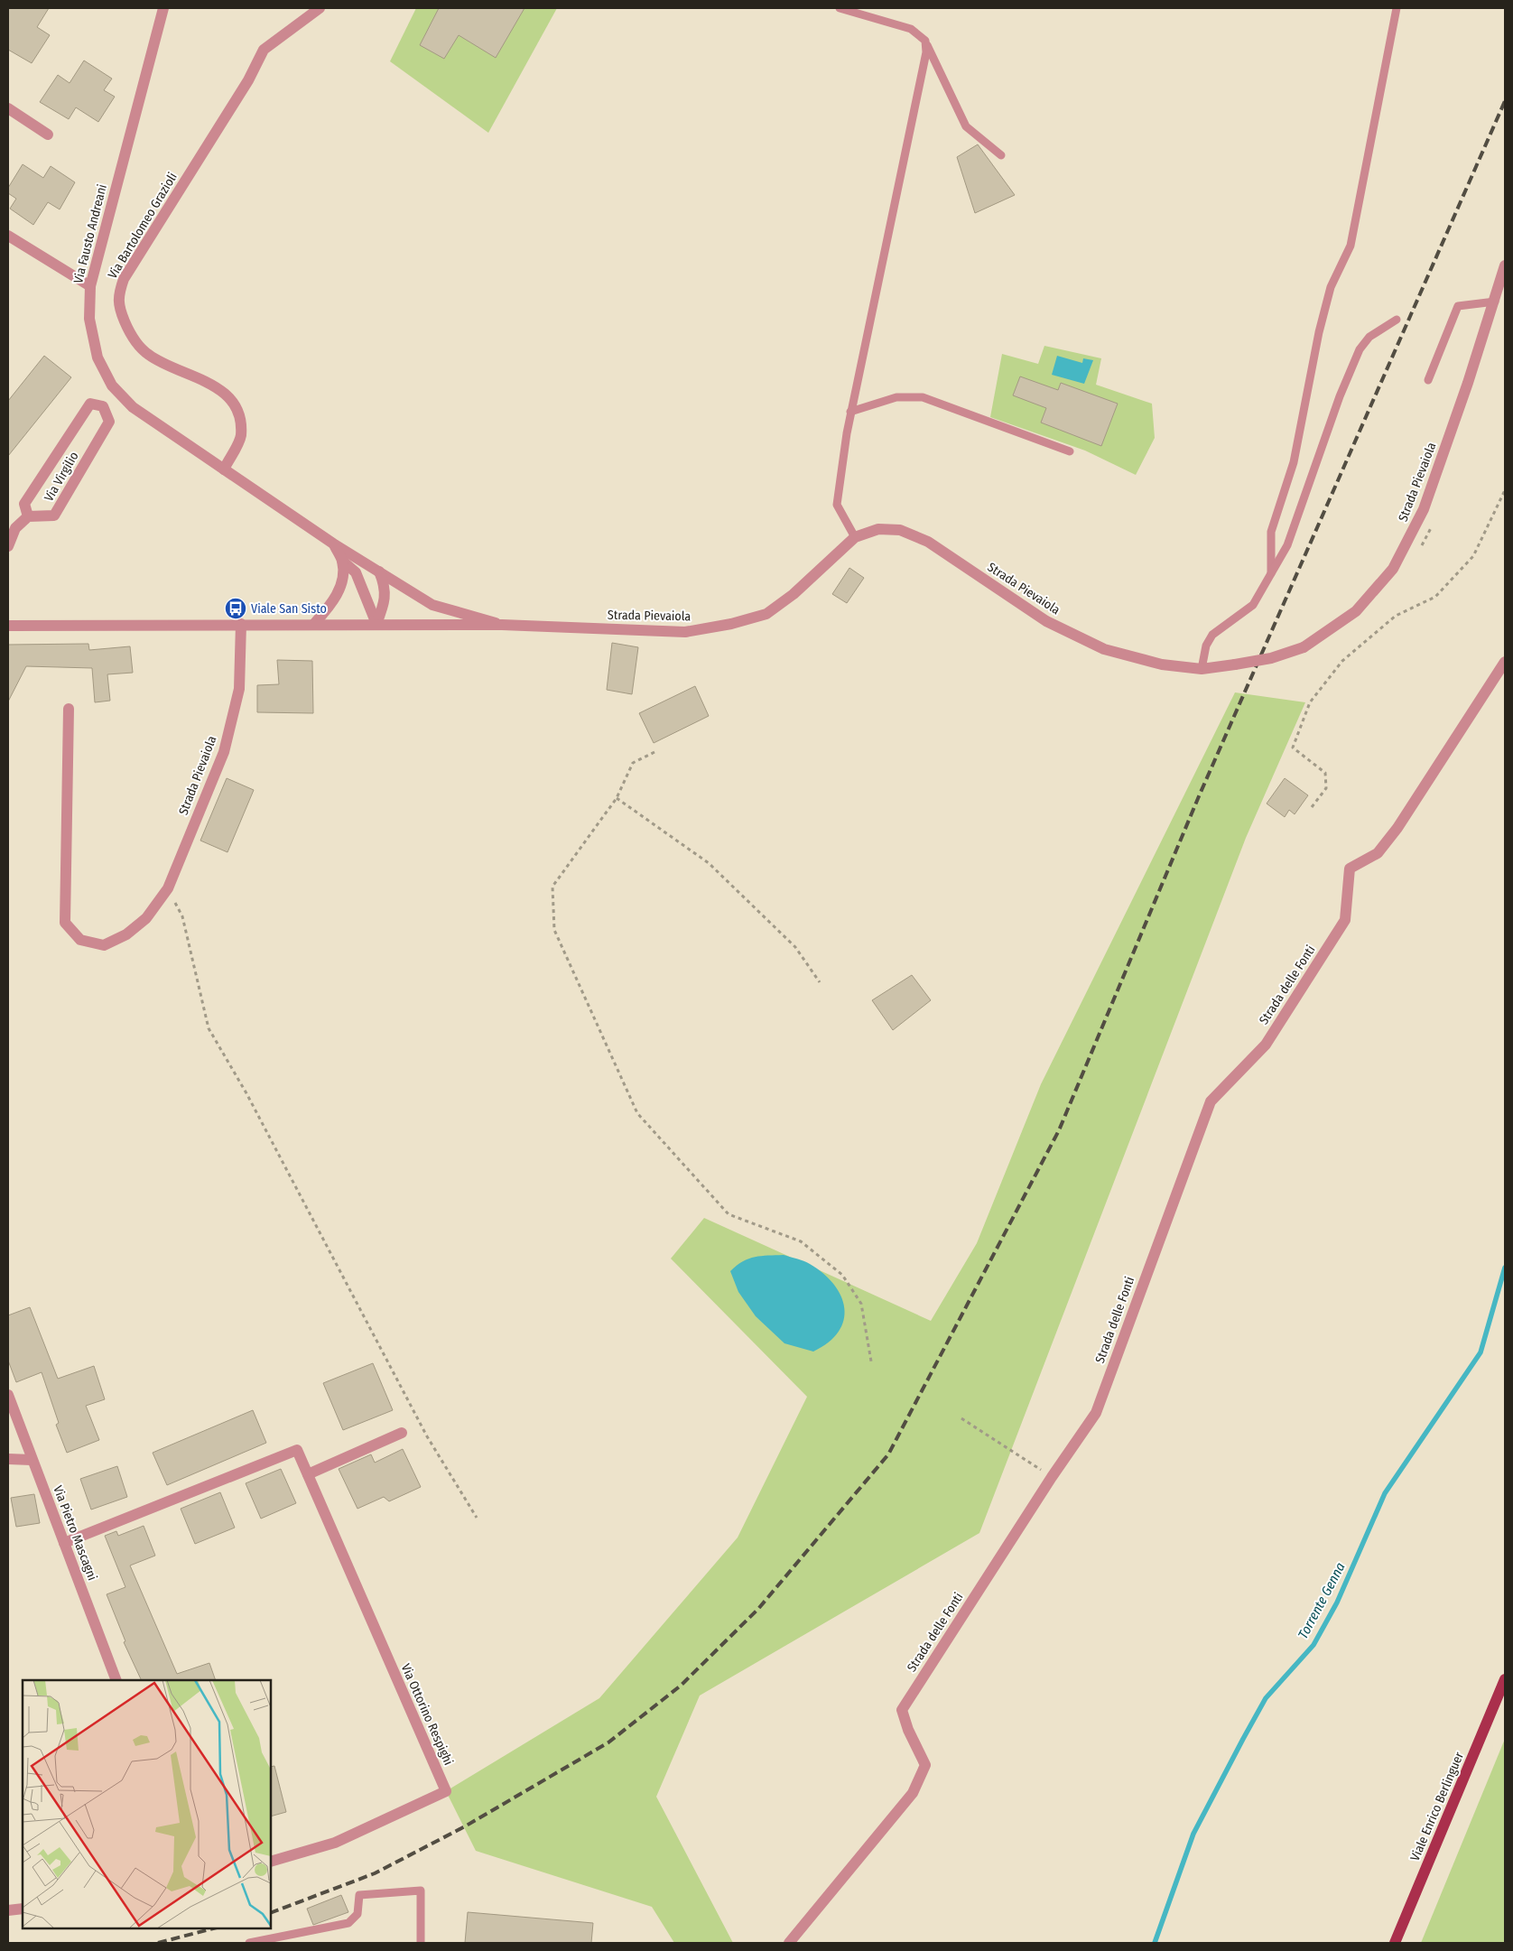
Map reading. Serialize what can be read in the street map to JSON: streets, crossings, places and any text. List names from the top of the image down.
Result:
{
  "streets": {
    "main road": ["Viale Enrico Berlinguer"],
    "street": [
      "Via Bartolomeo Grazioli",
      "Via Fausto Andreani",
      "Via Virgilio",
      "Strada Pievaiola",
      "Strada delle Fonti",
      "Via Pietro Mascagni",
      "Via Ottorino Respighi"
    ]
  },
  "crossings": [
    ["Via Bartolomeo Grazioli", "Via Fausto Andreani"],
    ["Via Fausto Andreani", "Strada Pievaiola"],
    ["Via Pietro Mascagni", "Via Ottorino Respighi"]
  ],
  "water": ["Torrente Genna"],
  "places": {
    "bus stop": ["Viale San Sisto"]
  }
}
